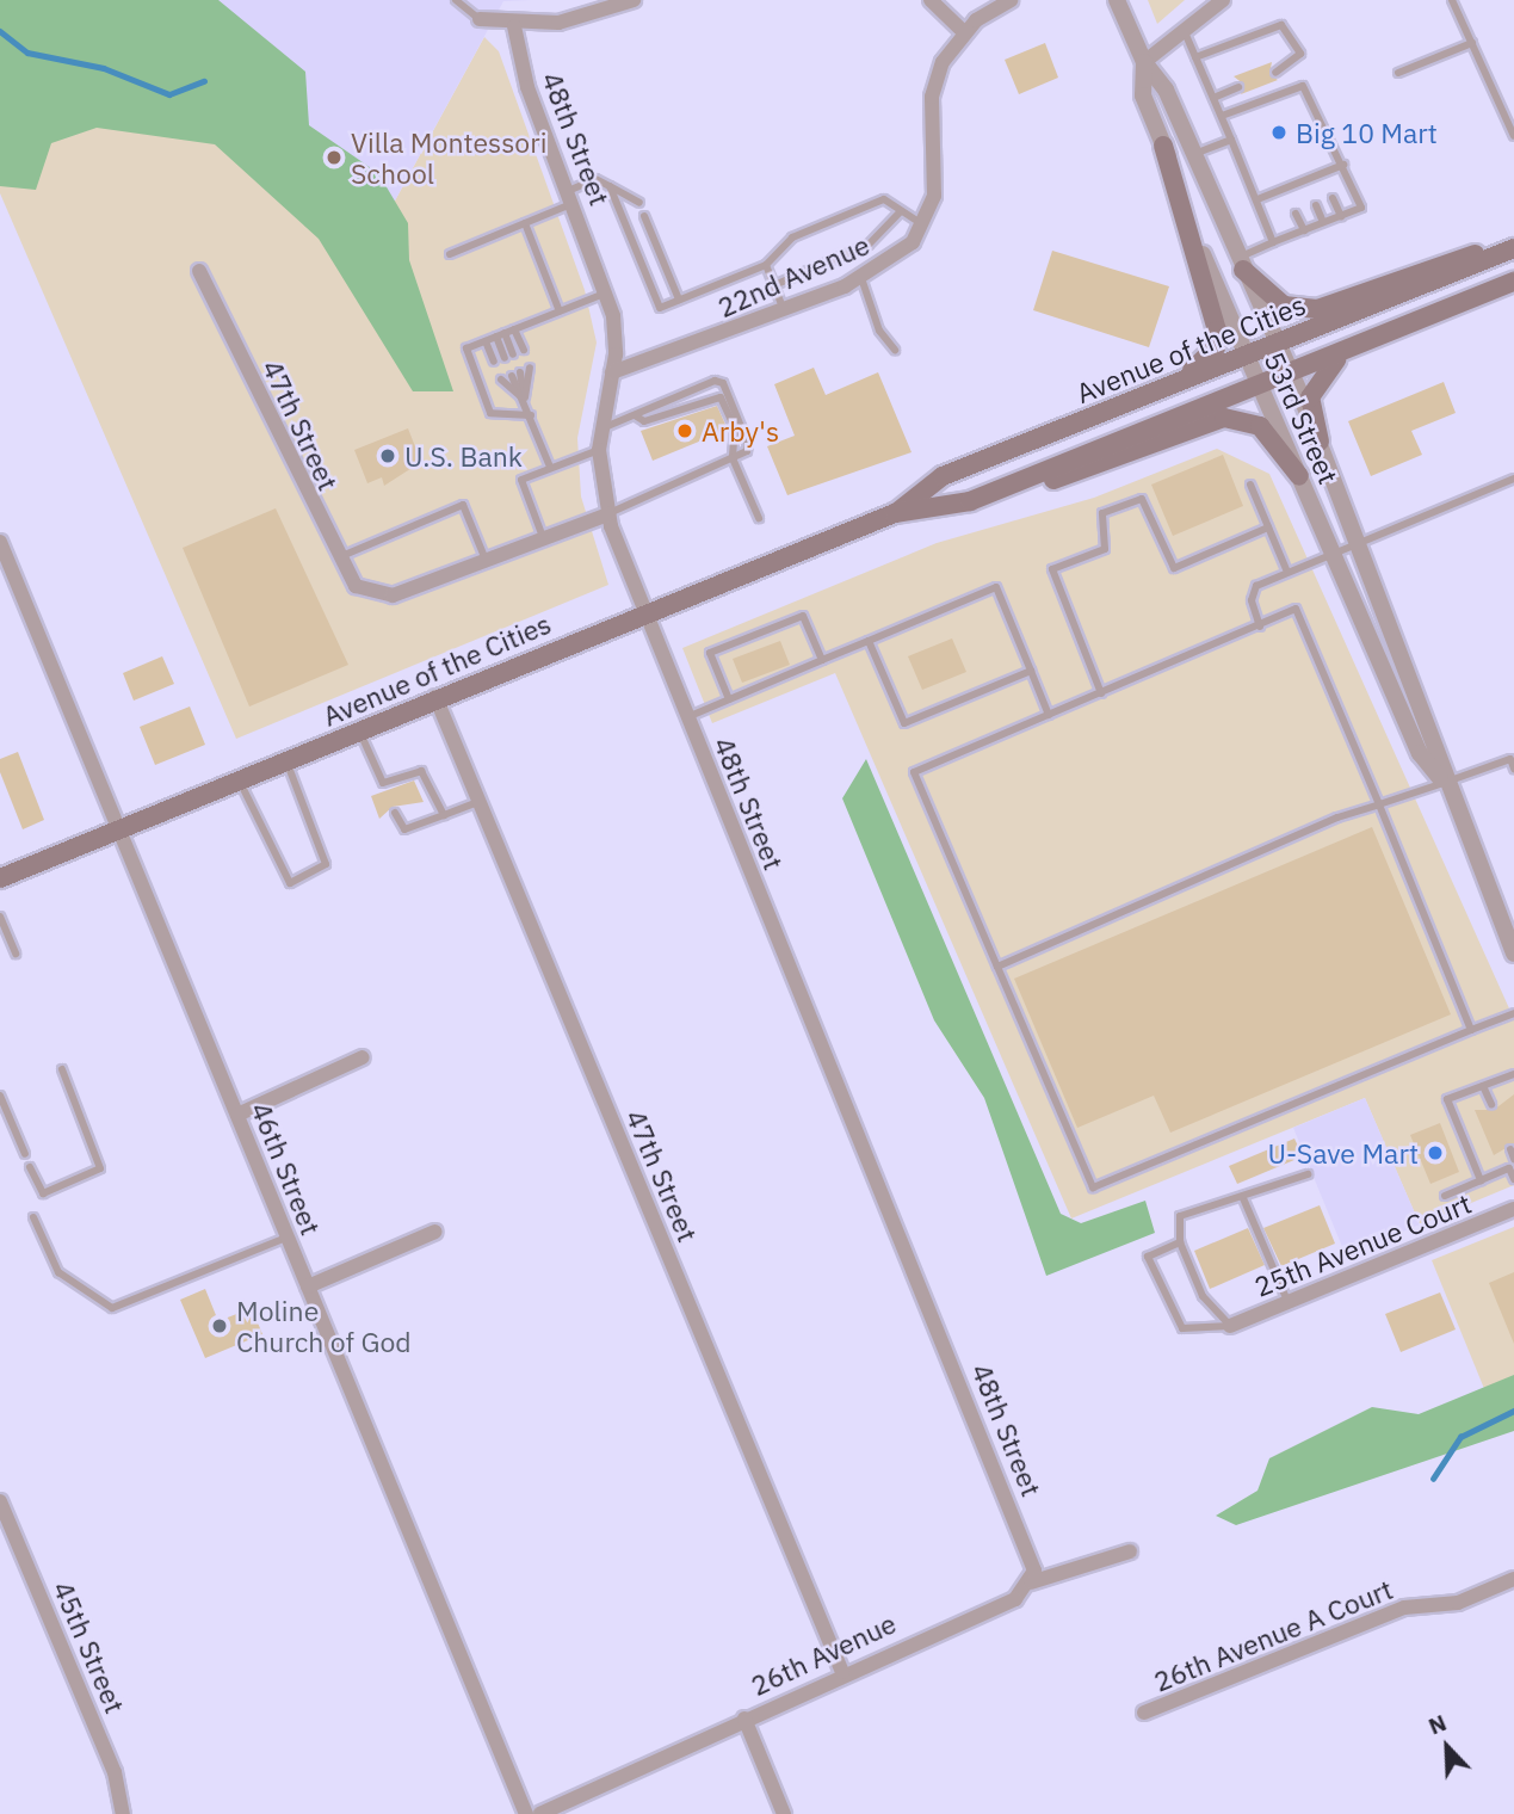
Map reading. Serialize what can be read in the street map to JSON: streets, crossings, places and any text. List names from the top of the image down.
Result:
{
  "streets": {
    "main road": ["Avenue of the Cities"],
    "street": [
      "48th Street",
      "22nd Avenue",
      "53rd Street",
      "47th Street",
      "46th Street",
      "25th Avenue Court",
      "26th Avenue A Court",
      "45th Street",
      "26th Avenue"
    ]
  },
  "crossings": [
    ["48th Street", "22nd Avenue"],
    ["48th Street", "Avenue of the Cities"],
    ["48th Street", "26th Avenue"],
    ["Avenue of the Cities", "53rd Street"],
    ["Avenue of the Cities", "47th Street"],
    ["Avenue of the Cities", "46th Street"],
    ["47th Street", "26th Avenue"]
  ],
  "places": [
    "Big 10 Mart",
    "Villa Montessori School",
    "Arby's",
    "U.S. Bank",
    "U-Save Mart",
    "Moline Church of God"
  ],
  "north": "top left"
}
